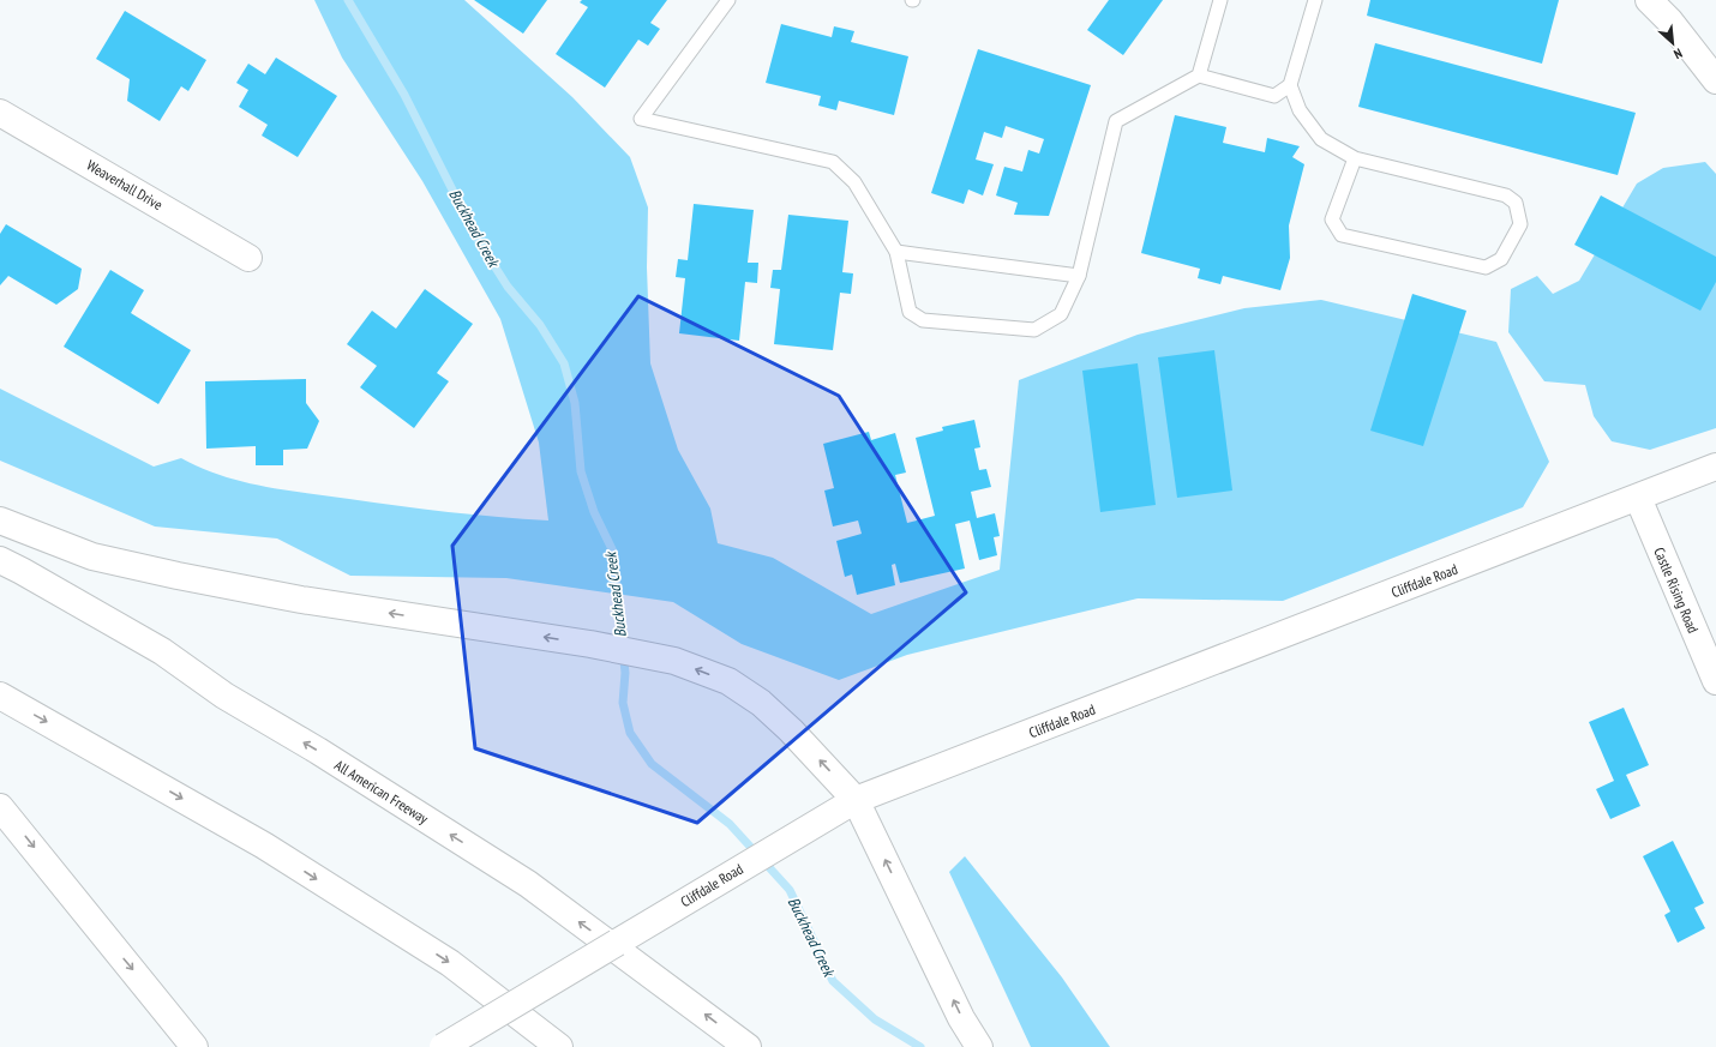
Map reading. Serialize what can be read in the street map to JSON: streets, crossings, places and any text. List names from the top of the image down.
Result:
{
  "streets": {
    "main road": [
      "Weaverhall Drive",
      "Cliffdale Road",
      "Castle Rising Road",
      "All American Freeway"
    ]
  },
  "crossings": [
    ["Cliffdale Road", "Castle Rising Road"]
  ],
  "water": ["Buckhead Creek"],
  "north": "bottom right"
}
